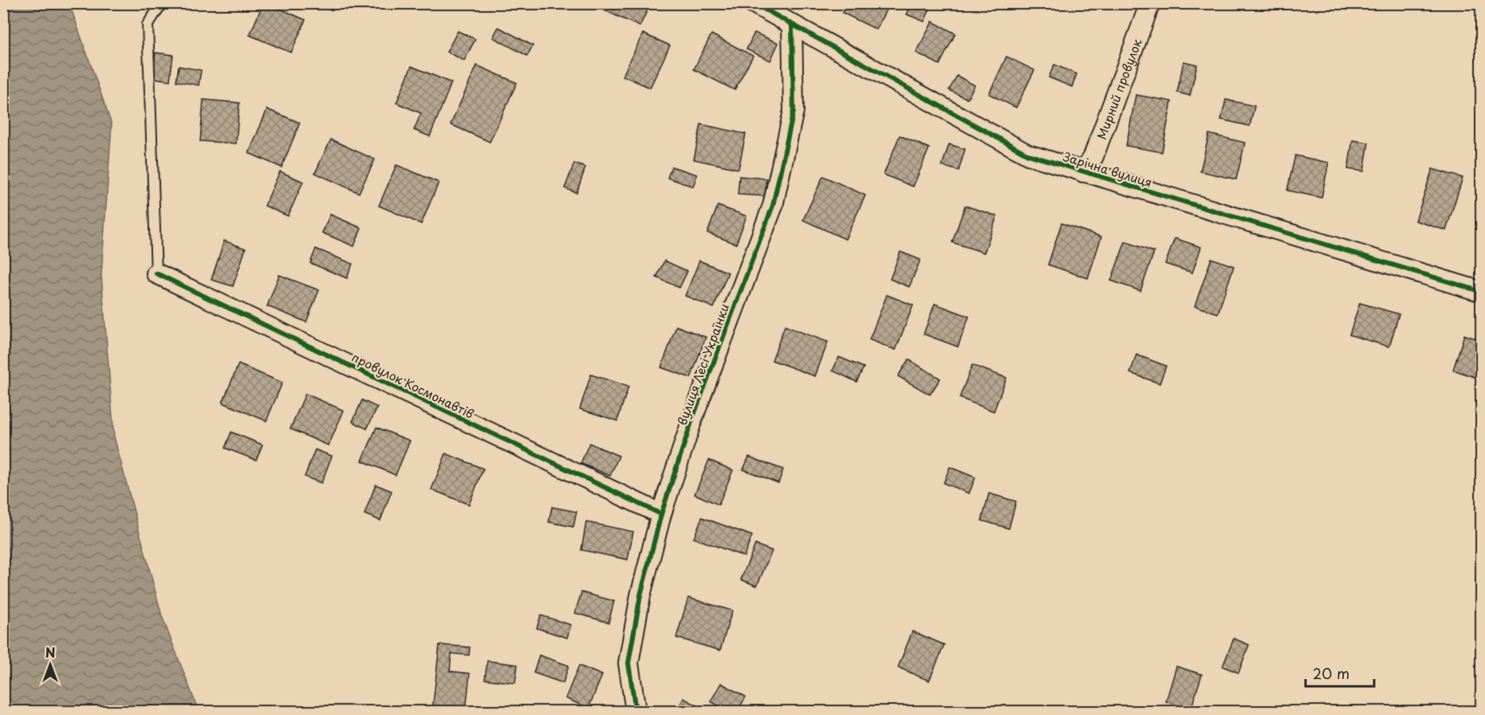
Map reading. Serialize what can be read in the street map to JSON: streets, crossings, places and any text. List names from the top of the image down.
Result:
{
  "streets": {
    "street": [
      "Мирний провулок",
      "Зарічна вулиця",
      "вулиця Лесі Українки",
      "провулок Космонавтів"
    ]
  },
  "crossings": [
    ["Мирний провулок", "Зарічна вулиця"],
    ["Зарічна вулиця", "вулиця Лесі Українки"],
    ["вулиця Лесі Українки", "провулок Космонавтів"]
  ],
  "scale_bar": "20 m",
  "north": "top"
}
